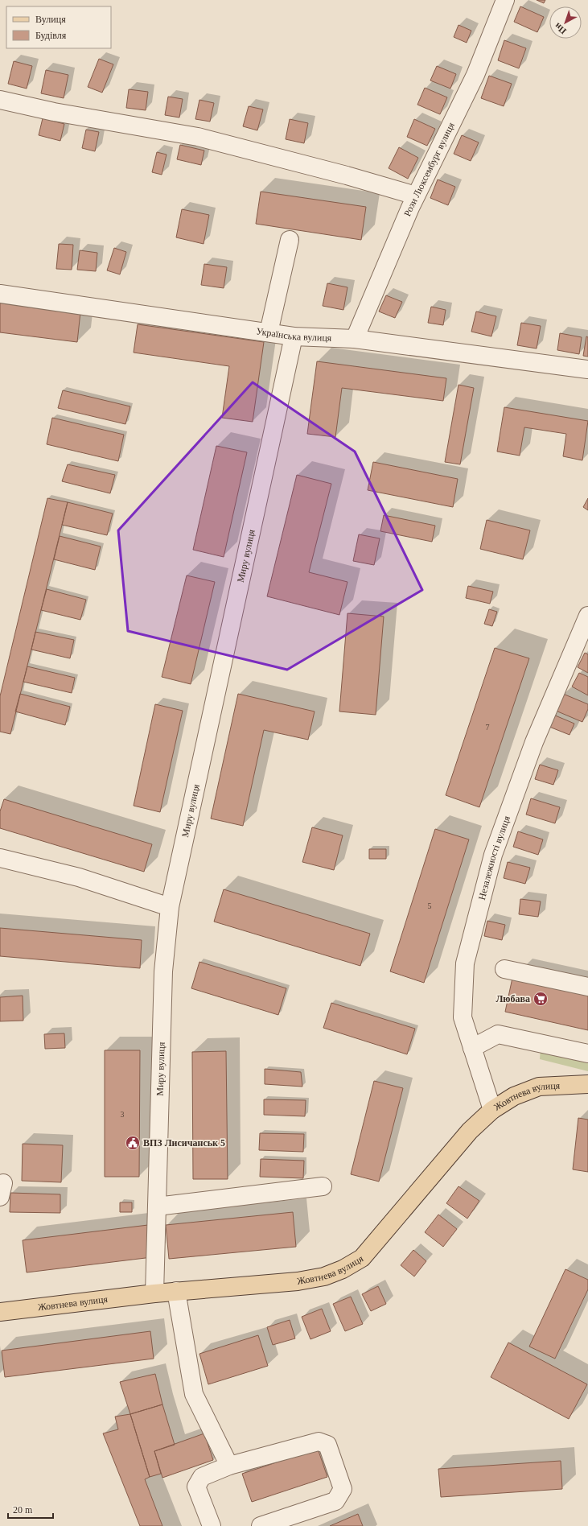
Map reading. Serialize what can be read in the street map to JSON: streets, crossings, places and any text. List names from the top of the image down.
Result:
{
  "streets": {
    "main road": ["Жовтнева вулиця"],
    "street": [
      "Рози Люксембург вулиця",
      "Українська вулиця",
      "Миру вулиця",
      "Незалежності вулиця"
    ]
  },
  "crossings": [
    ["Рози Люксембург вулиця", "Українська вулиця"],
    ["Українська вулиця", "Миру вулиця"],
    ["Миру вулиця", "Жовтнева вулиця"],
    ["Незалежності вулиця", "Жовтнева вулиця"]
  ],
  "places": {
    "supermarket": ["Любава"],
    "public building": ["ВПЗ Лисичанськ 5"]
  },
  "house_numbers": ["7", "5", "3"],
  "legend": ["Вулиця", "Будівля"],
  "scale_bar": "20 m",
  "north": "bottom left"
}
